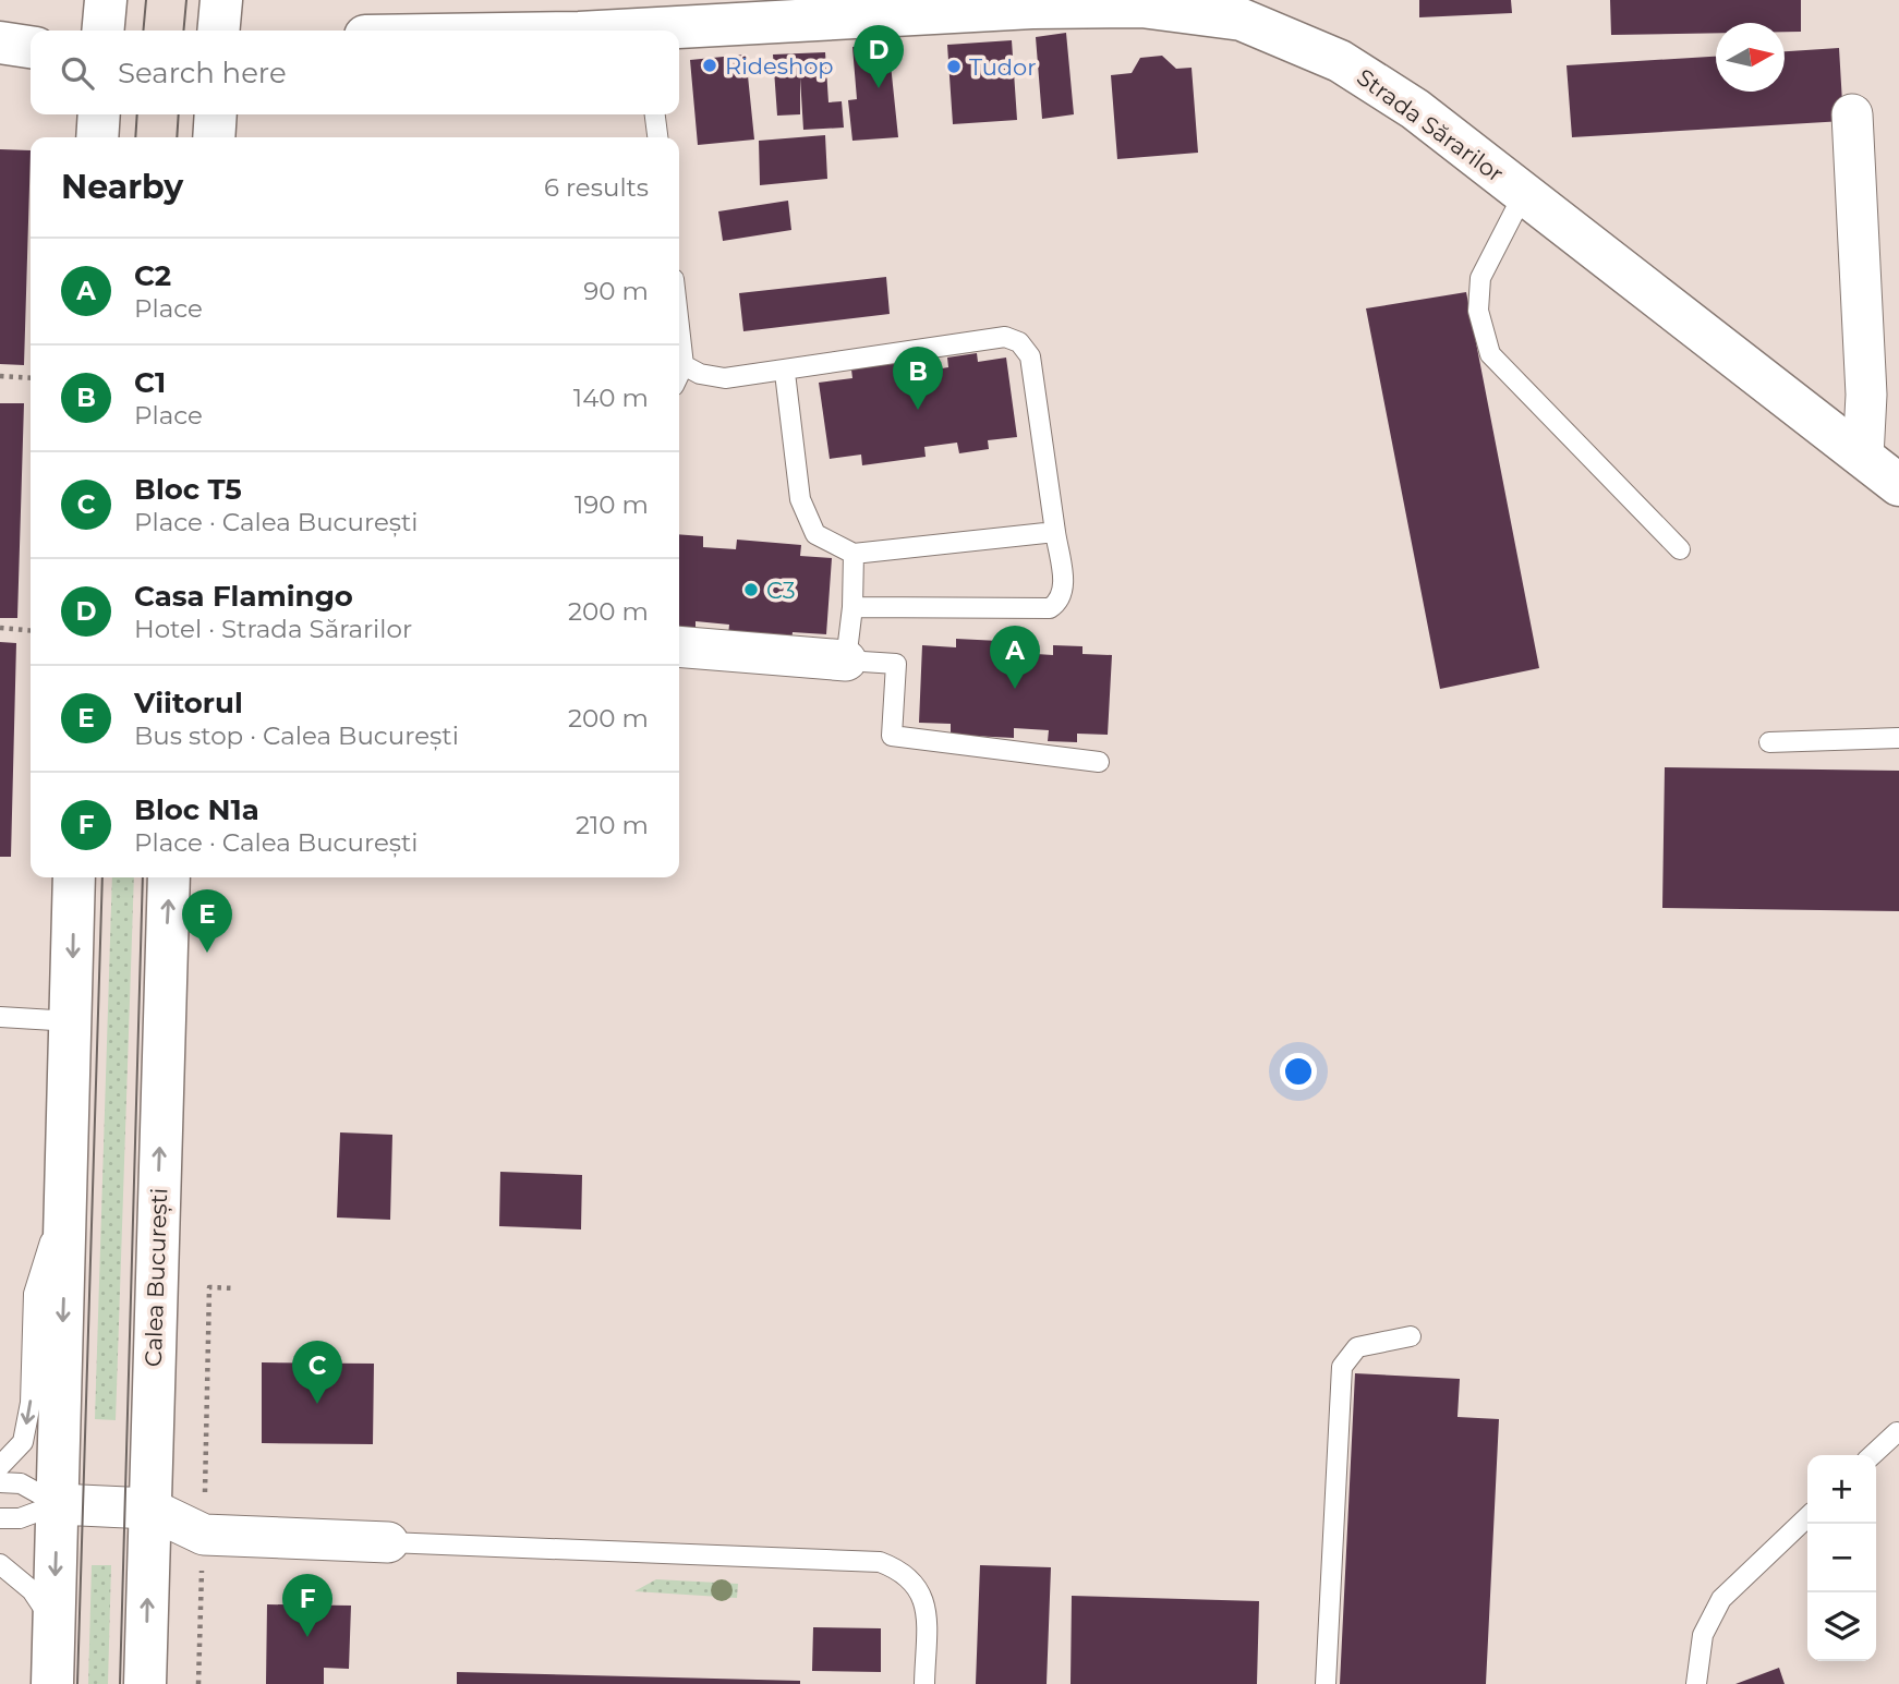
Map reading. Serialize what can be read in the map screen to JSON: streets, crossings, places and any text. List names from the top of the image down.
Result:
{
  "streets": {
    "main road": ["Strada Sărarilor", "Calea București"]
  },
  "places": ["Rideshop", "Tudor", "C3"],
  "north": "right",
  "page": {
    "pins": [
      "D",
      "B",
      "A",
      "E",
      "C",
      "F"
    ],
    "search": "Search here",
    "heading": ["Nearby", "6 results"],
    "list": [
      {
        "mark": "A",
        "name": "C2",
        "note": "Place",
        "value": "90 m"
      },
      {
        "mark": "B",
        "name": "C1",
        "note": "Place",
        "value": "140 m"
      },
      {
        "mark": "C",
        "name": "Bloc T5",
        "note": "Place · Calea București",
        "value": "190 m"
      },
      {
        "mark": "D",
        "name": "Casa Flamingo",
        "note": "Hotel · Strada Sărarilor",
        "value": "200 m"
      },
      {
        "mark": "E",
        "name": "Viitorul",
        "note": "Bus stop · Calea București",
        "value": "200 m"
      },
      {
        "mark": "F",
        "name": "Bloc N1a",
        "note": "Place · Calea București",
        "value": "210 m"
      }
    ],
    "map_buttons": ["+", "−"]
  }
}
